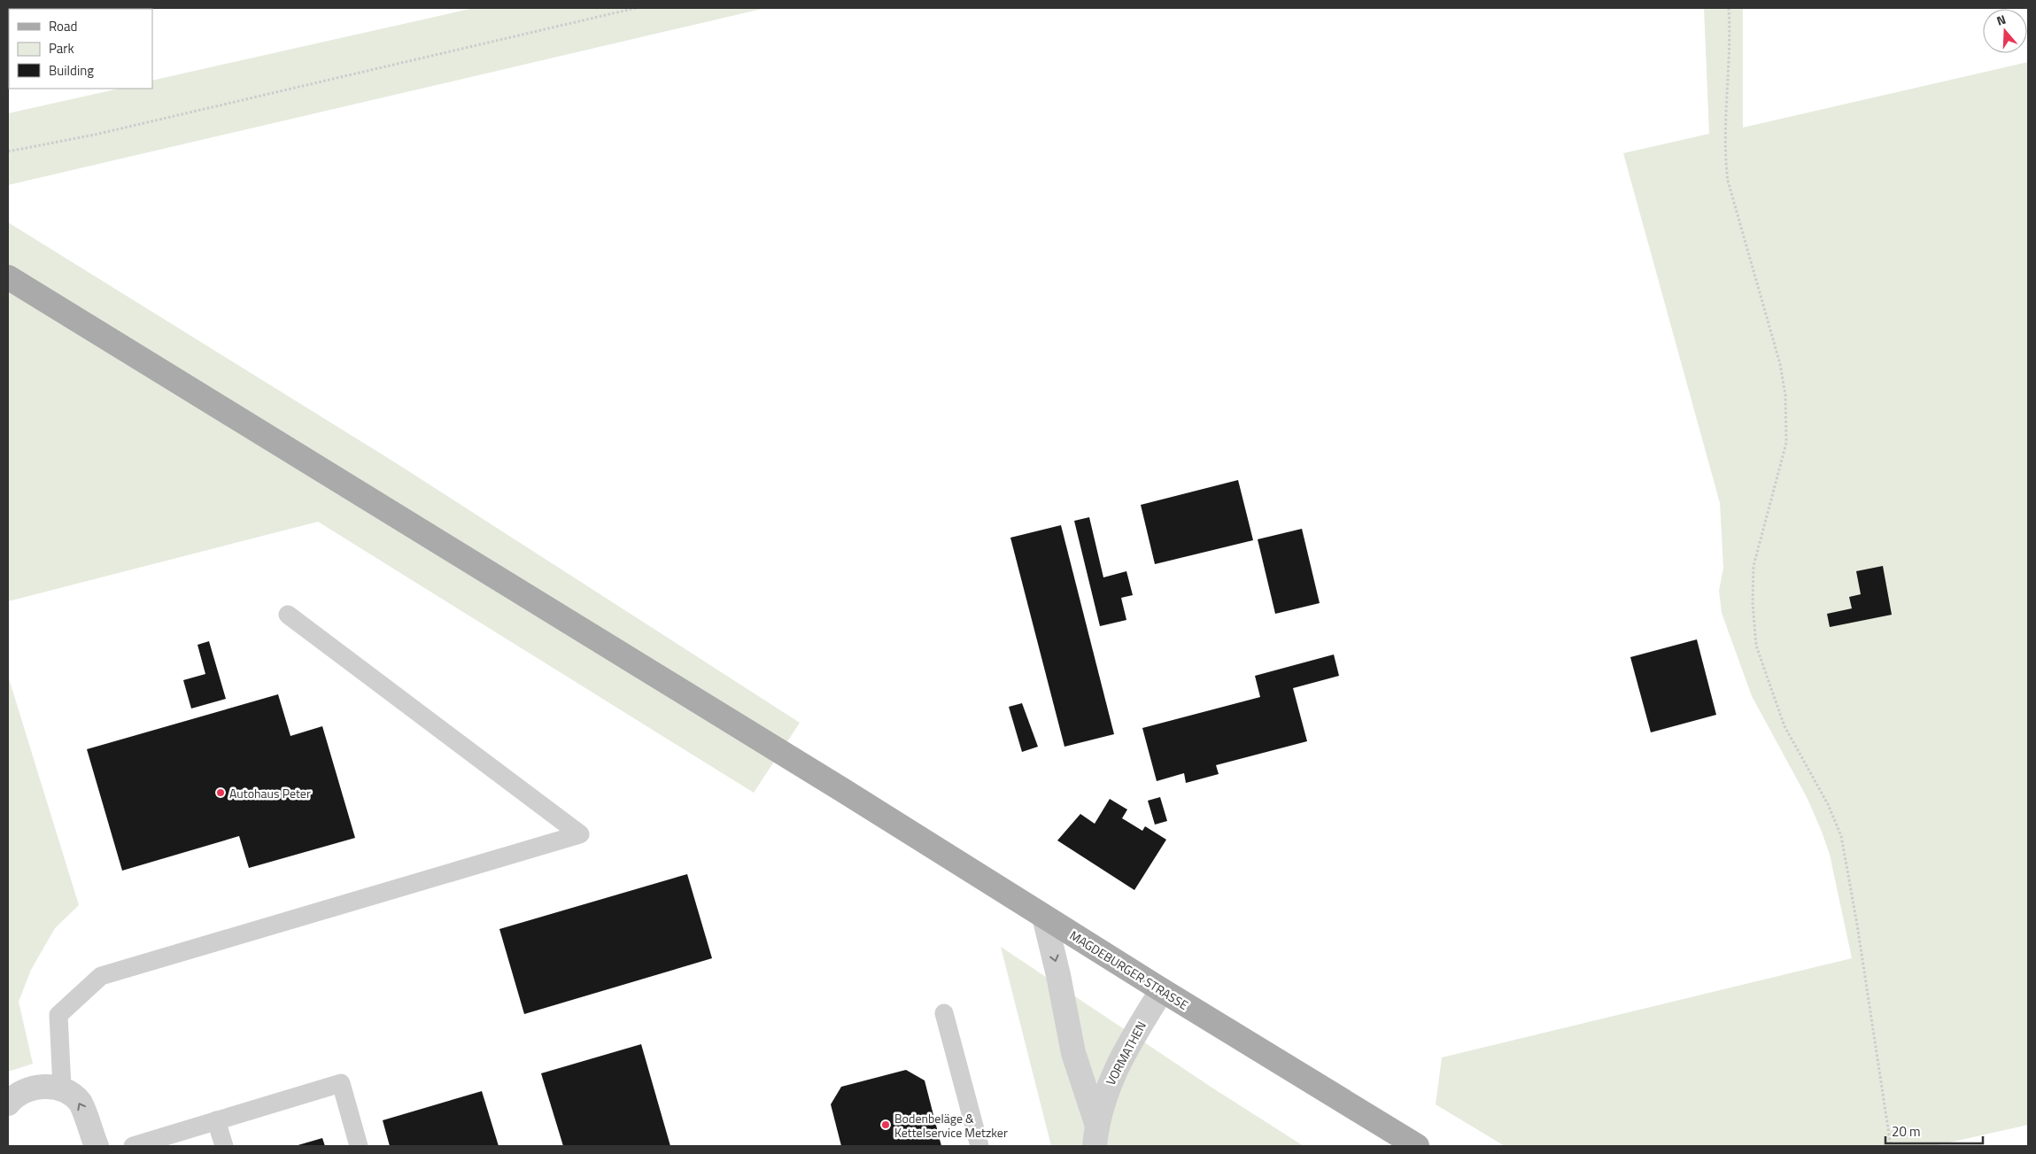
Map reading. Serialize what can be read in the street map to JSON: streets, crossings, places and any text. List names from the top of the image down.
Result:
{
  "streets": {
    "main road": ["MAGDEBURGER STRASSE"],
    "street": ["VORMATHEN"]
  },
  "crossings": [
    ["MAGDEBURGER STRASSE", "VORMATHEN"]
  ],
  "places": ["Autohaus Peter", "Bodenbeläge & Kettelservice Metzker"],
  "legend": ["Road", "Park", "Building"],
  "scale_bar": "20 m",
  "north": "top"
}
